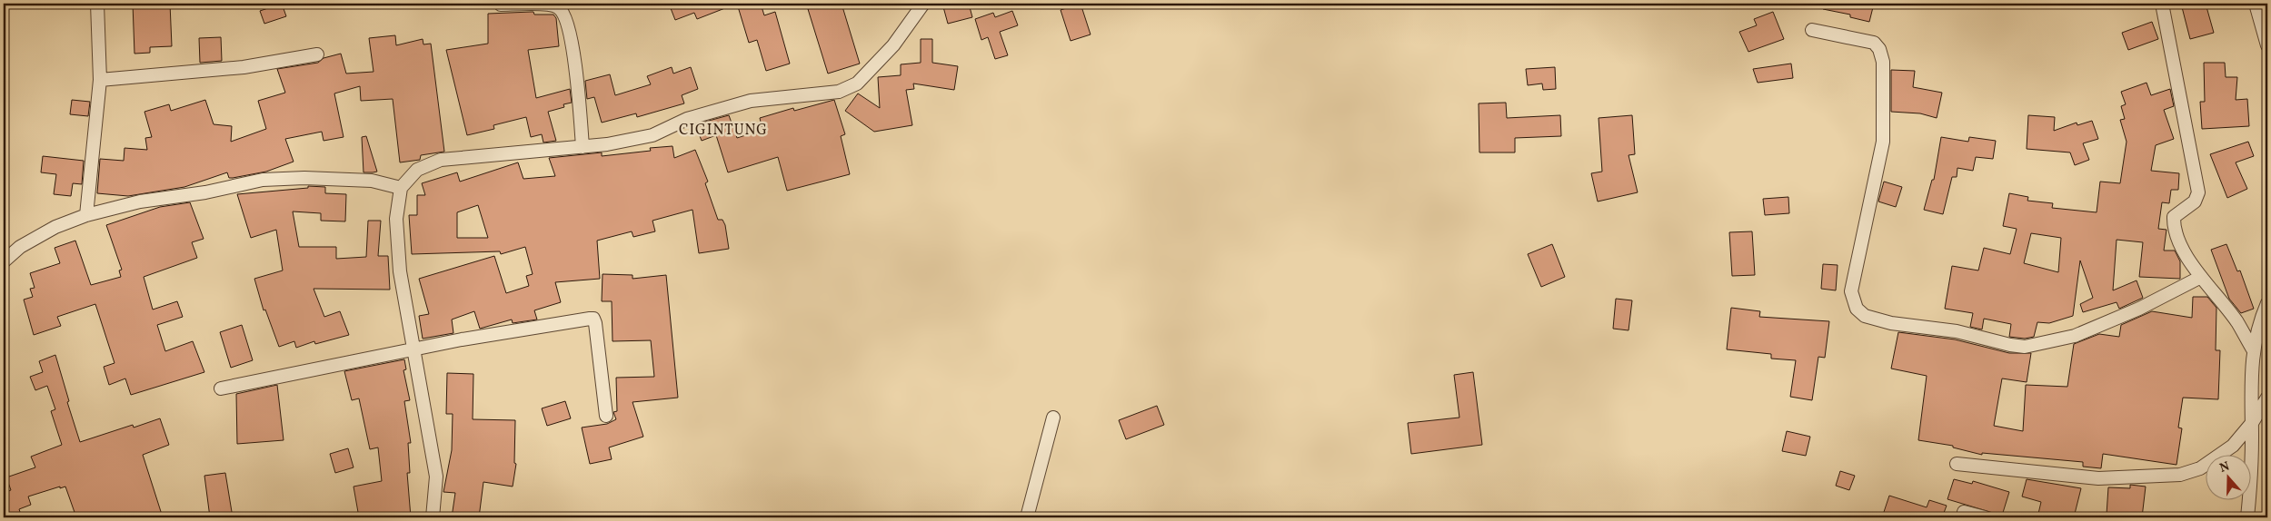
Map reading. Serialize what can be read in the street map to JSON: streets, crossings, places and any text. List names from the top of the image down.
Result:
{
  "districts": ["CIGINTUNG"],
  "north": "top"
}
